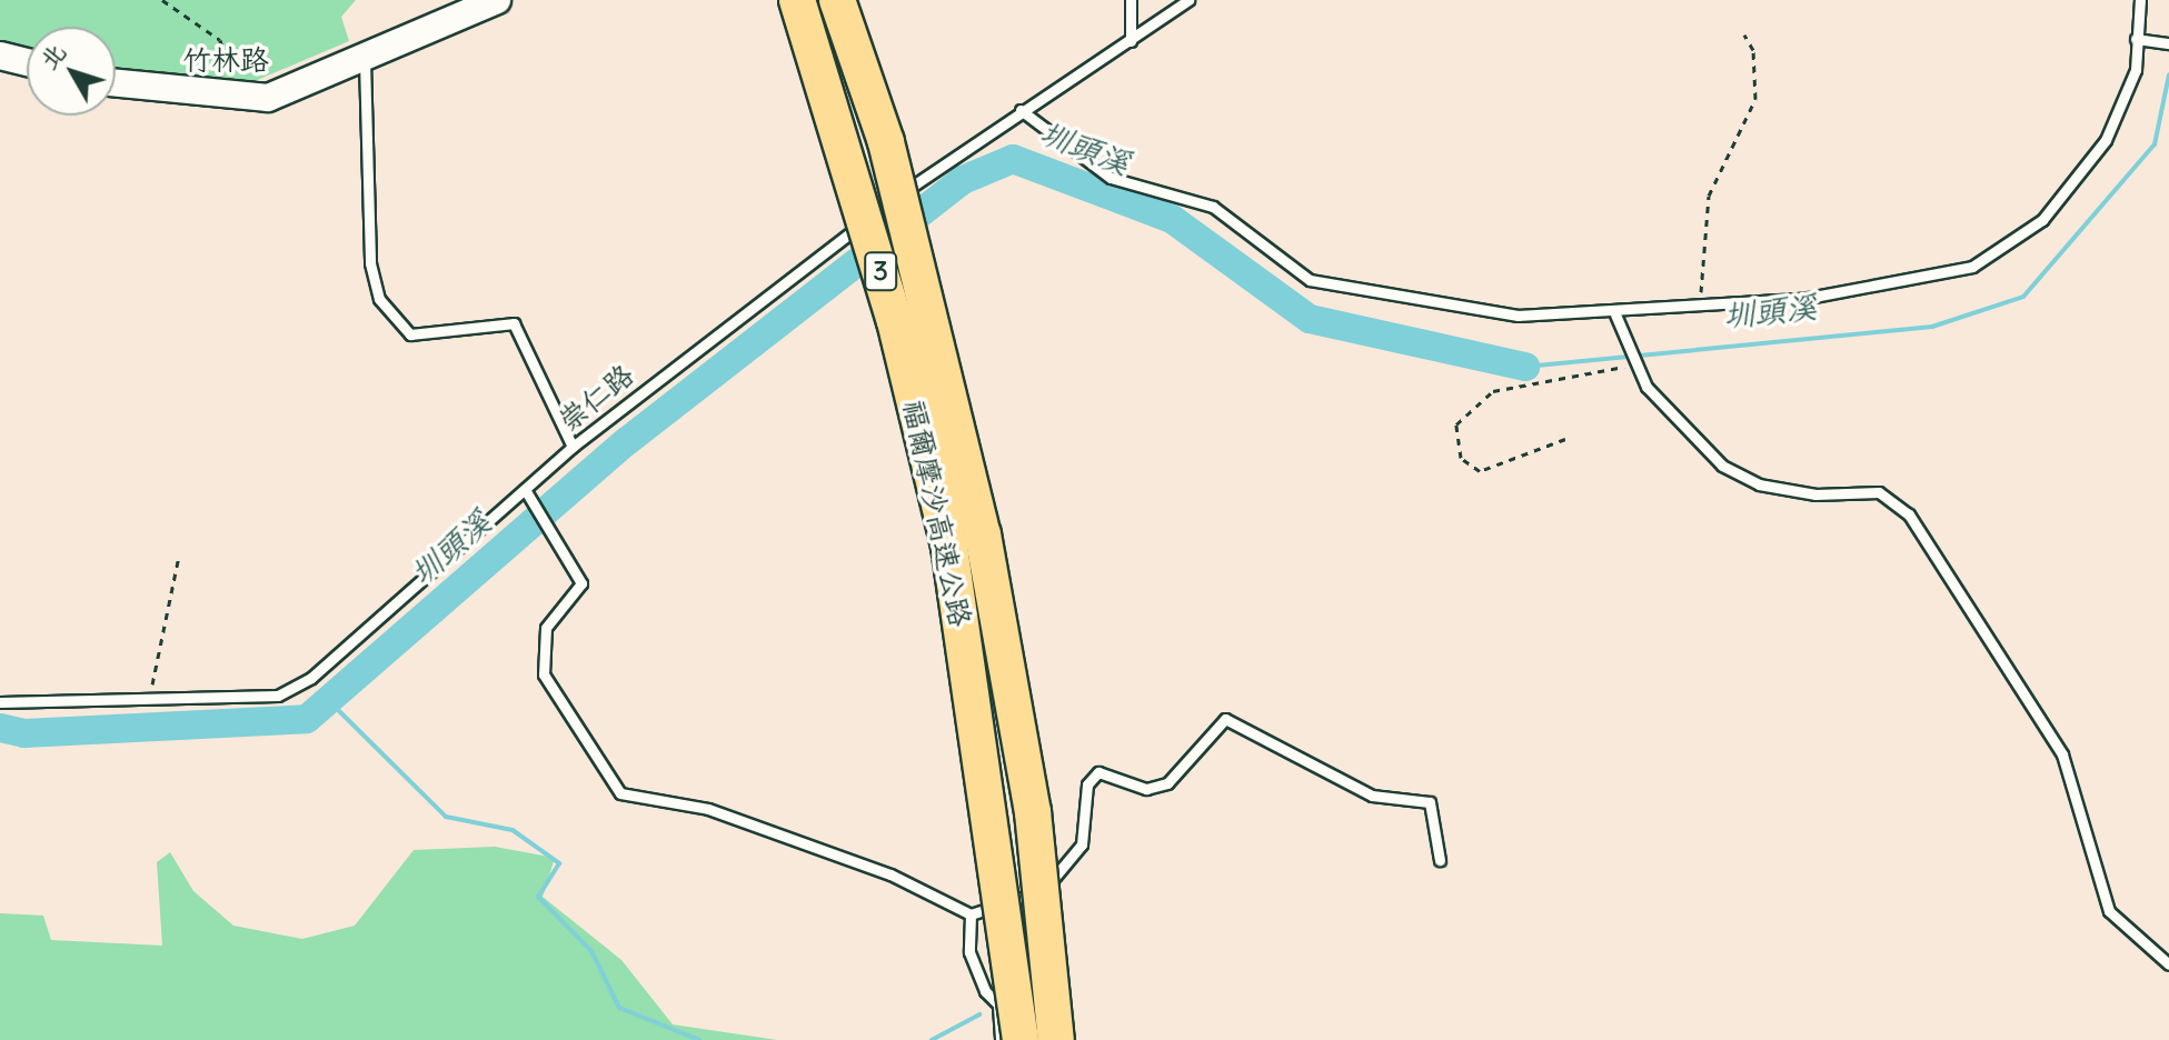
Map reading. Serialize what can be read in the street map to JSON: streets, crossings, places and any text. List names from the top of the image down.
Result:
{
  "streets": {
    "highway": ["3", "福爾摩沙高速公路"],
    "street": ["竹林路"],
    "lane": ["崇仁路"]
  },
  "water": ["圳頭溪"],
  "north": "top left"
}
